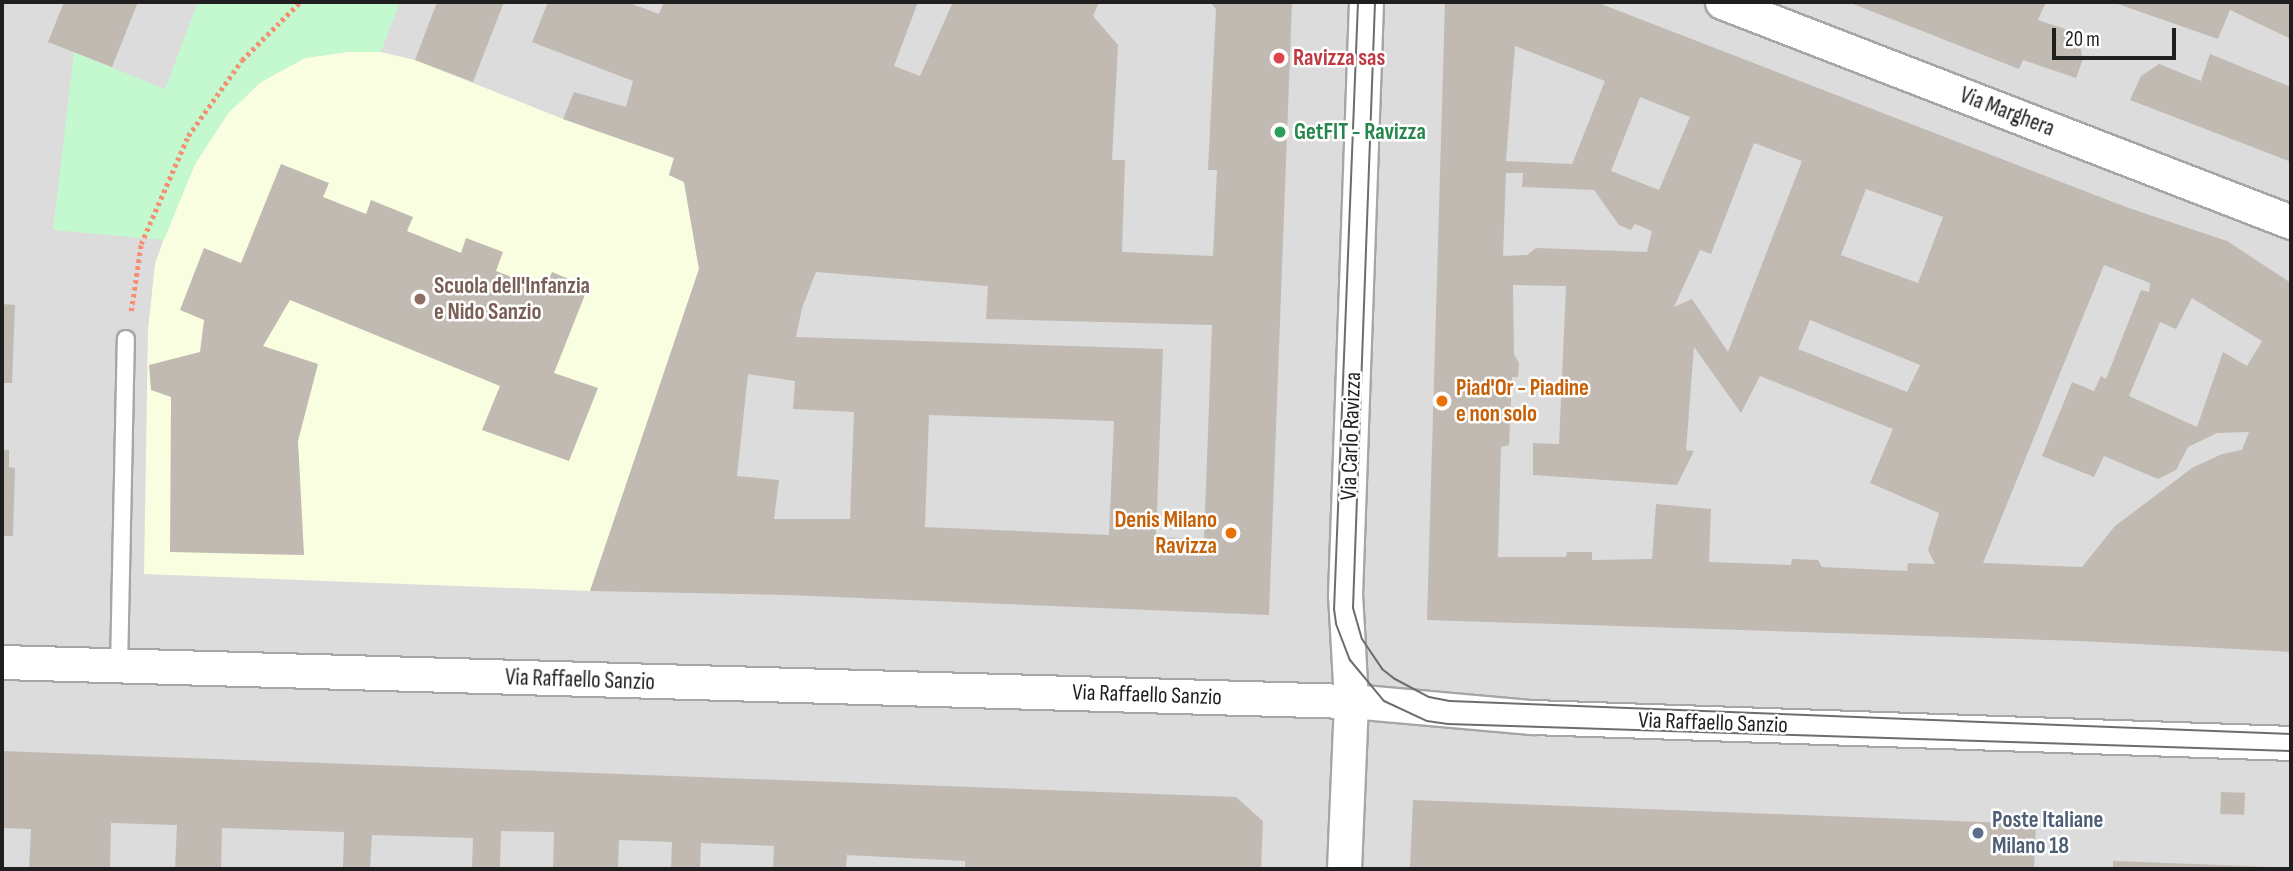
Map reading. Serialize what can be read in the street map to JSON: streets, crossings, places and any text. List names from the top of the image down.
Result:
{
  "streets": {
    "street": ["Via Marghera", "Via Carlo Ravizza", "Via Raffaello Sanzio"]
  },
  "crossings": [
    ["Via Carlo Ravizza", "Via Raffaello Sanzio"]
  ],
  "places": [
    "Ravizza sas",
    "GetFIT - Ravizza",
    "Scuola dell'Infanzia e Nido Sanzio",
    "Piad'Or - Piadine e non solo",
    "Denis Milano Ravizza",
    "Poste Italiane Milano 18"
  ],
  "scale_bar": "20 m"
}
